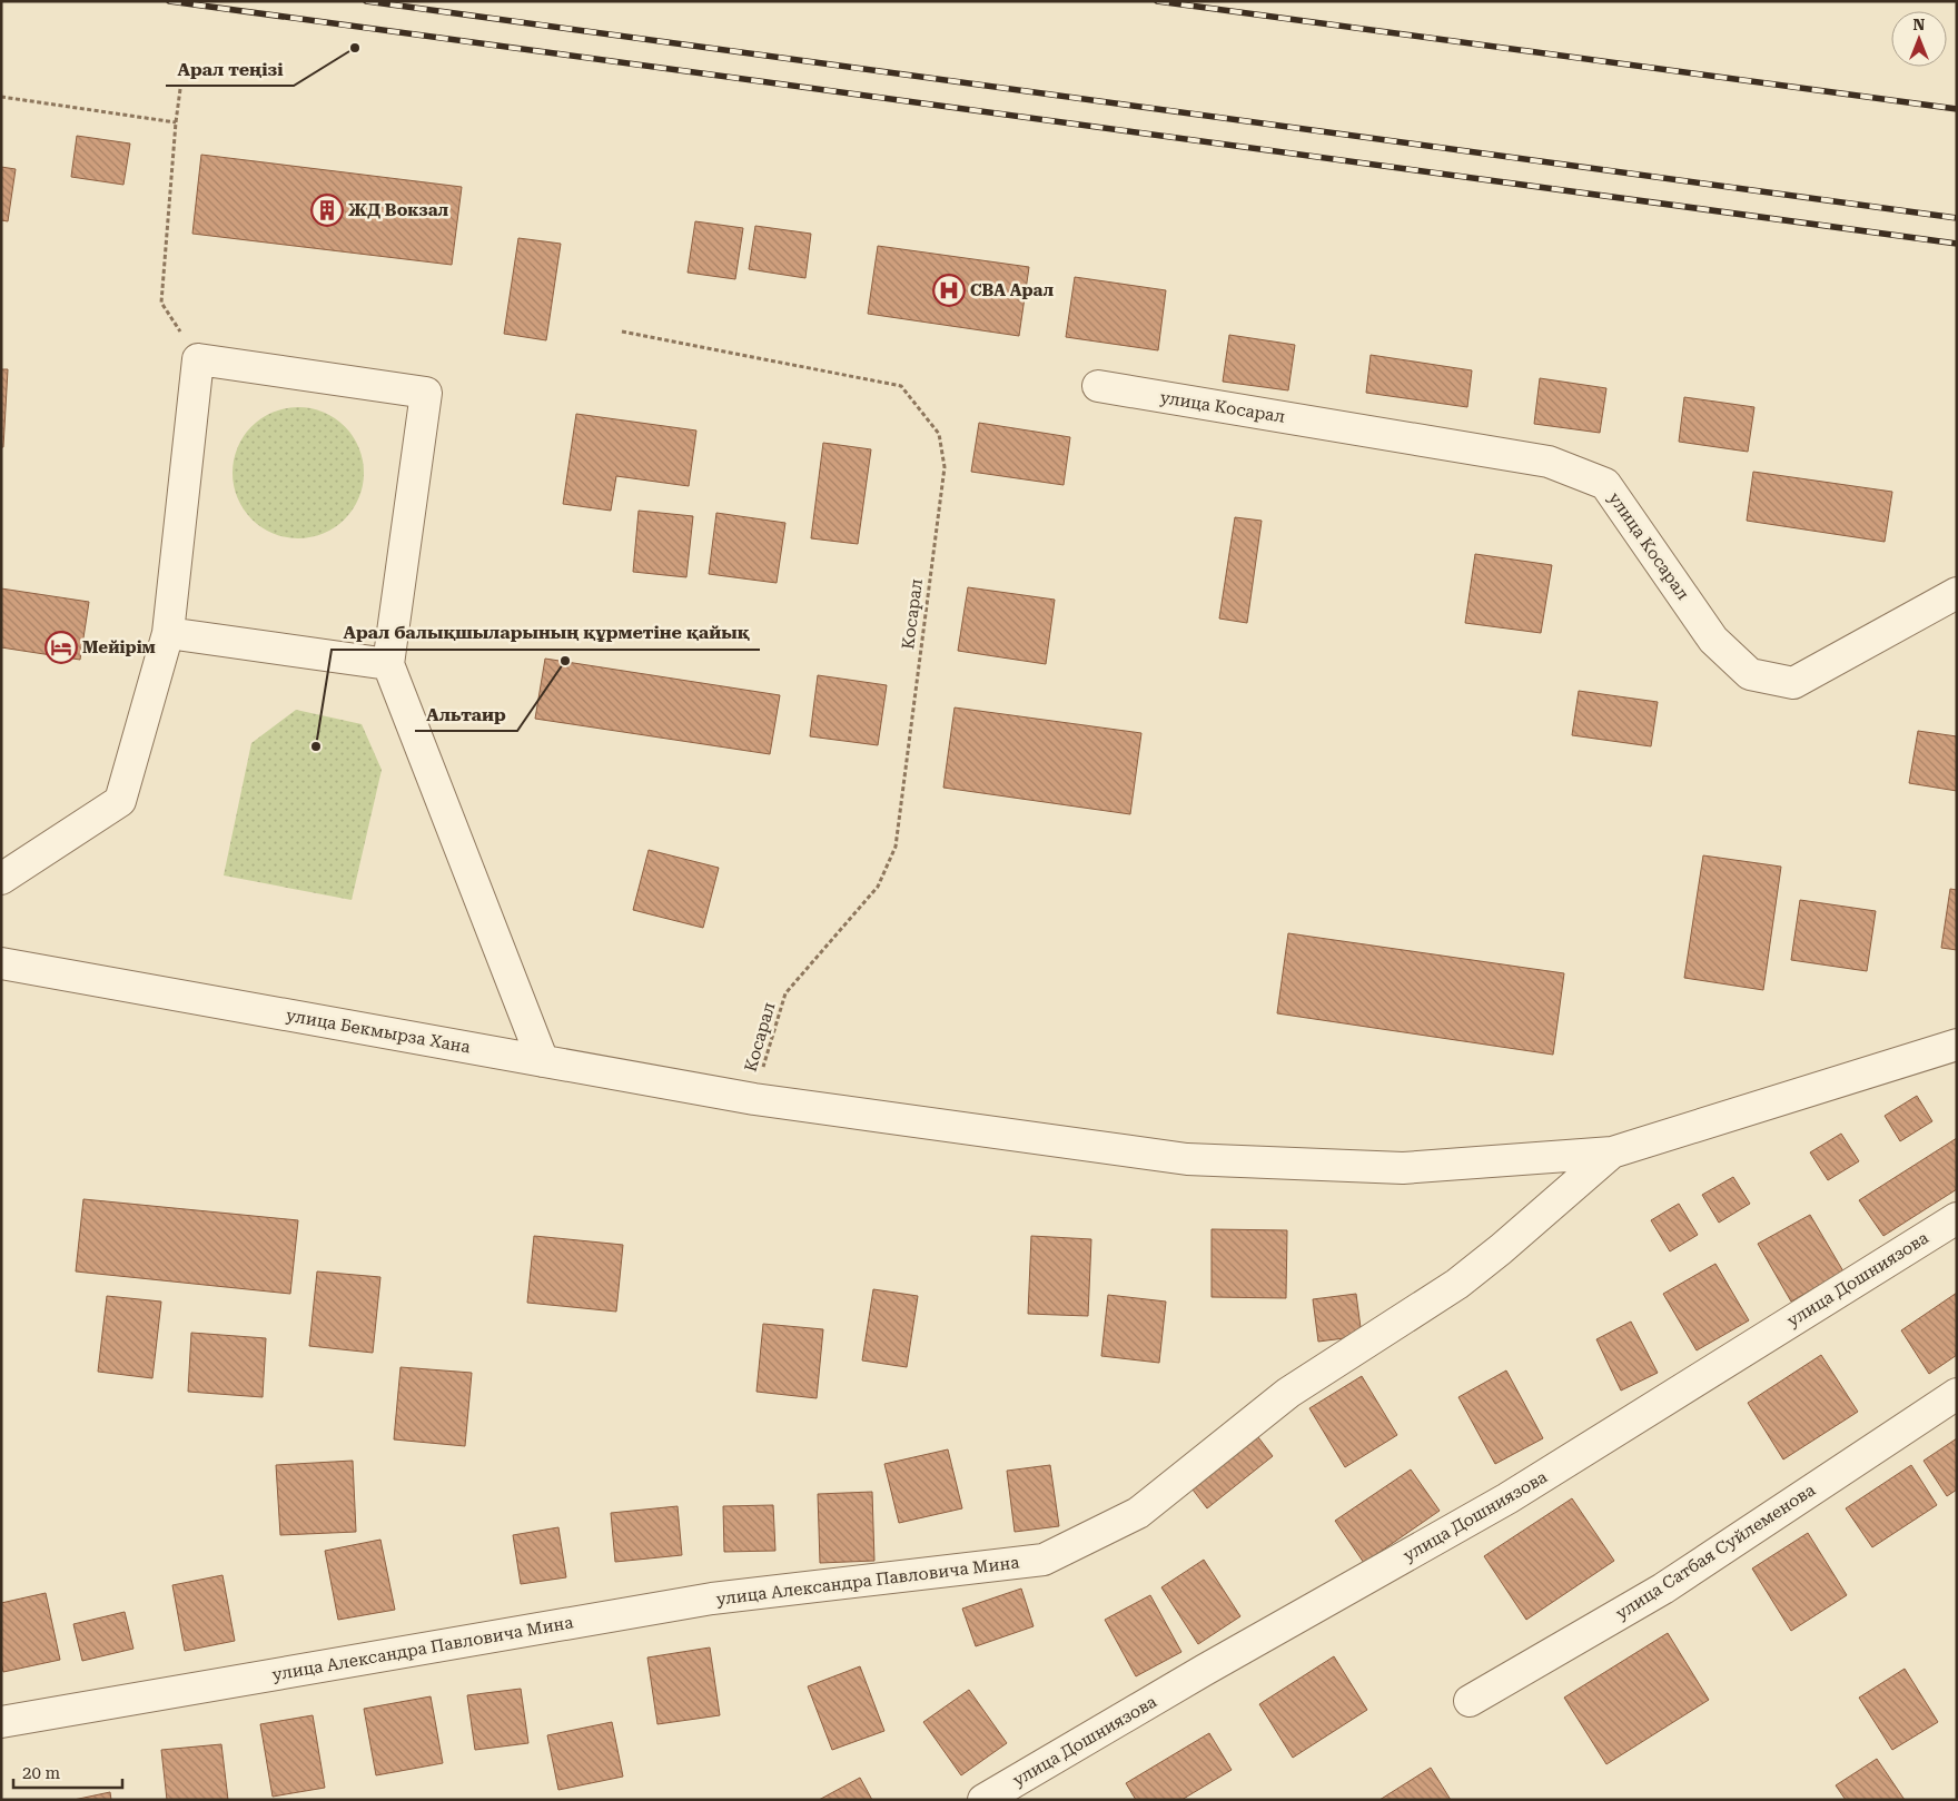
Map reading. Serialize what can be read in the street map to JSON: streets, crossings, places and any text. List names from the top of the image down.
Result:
{
  "streets": {
    "street": [
      "улица Косарал",
      "улица Бекмырза Хана",
      "улица Дошниязова",
      "улица Сатбая Суйлеменова",
      "улица Александра Павловича Мина"
    ],
    "path": ["Косарал"]
  },
  "crossings": [
    ["Косарал", "улица Бекмырза Хана"],
    ["улица Бекмырза Хана", "улица Александра Павловича Мина"]
  ],
  "places": {
    "other": ["Арал теңізі", "Альтаир", "Арал балықшыларының құрметіне қайық"],
    "building": ["ЖД Вокзал"],
    "hospital": ["СВА Арал"],
    "hotel": ["Мейірім"]
  },
  "scale_bar": "20 m",
  "north": "top"
}
